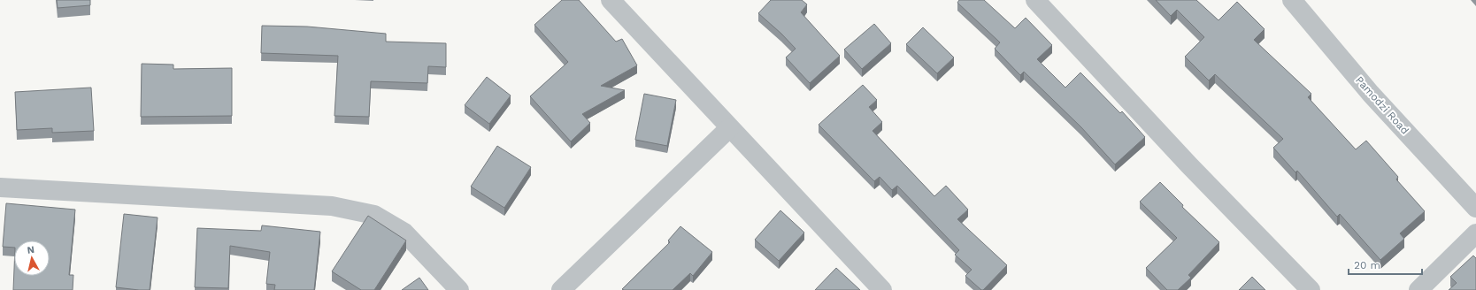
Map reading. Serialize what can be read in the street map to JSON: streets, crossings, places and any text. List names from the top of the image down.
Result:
{
  "streets": {
    "street": ["Pamodzi Road"]
  },
  "scale_bar": "20 m",
  "north": "top"
}
